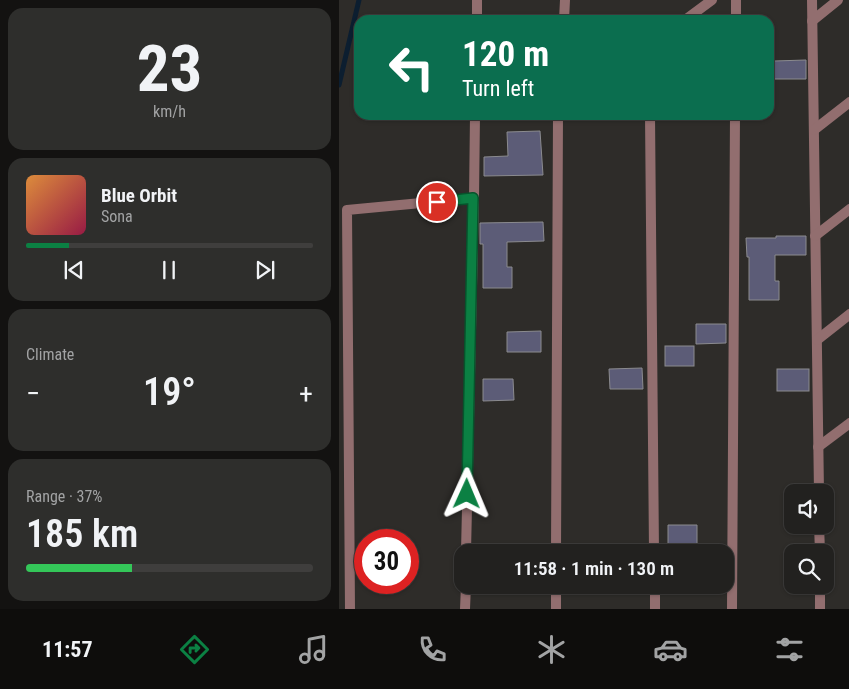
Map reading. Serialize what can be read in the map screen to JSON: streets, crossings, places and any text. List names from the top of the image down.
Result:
{
  "page": {
    "tile": [
      ["23", "km/h"],
      "Climate",
      ["Range · 37%", "185 km"]
    ],
    "turn": ["120 m", "Turn left"],
    "song": ["Blue Orbit", "Sona"],
    "heat": ["−", "19°", "+"],
    "limit": "30",
    "trip": "11:58 · 1 min · 130 m",
    "tabs": "11:57"
  }
}
